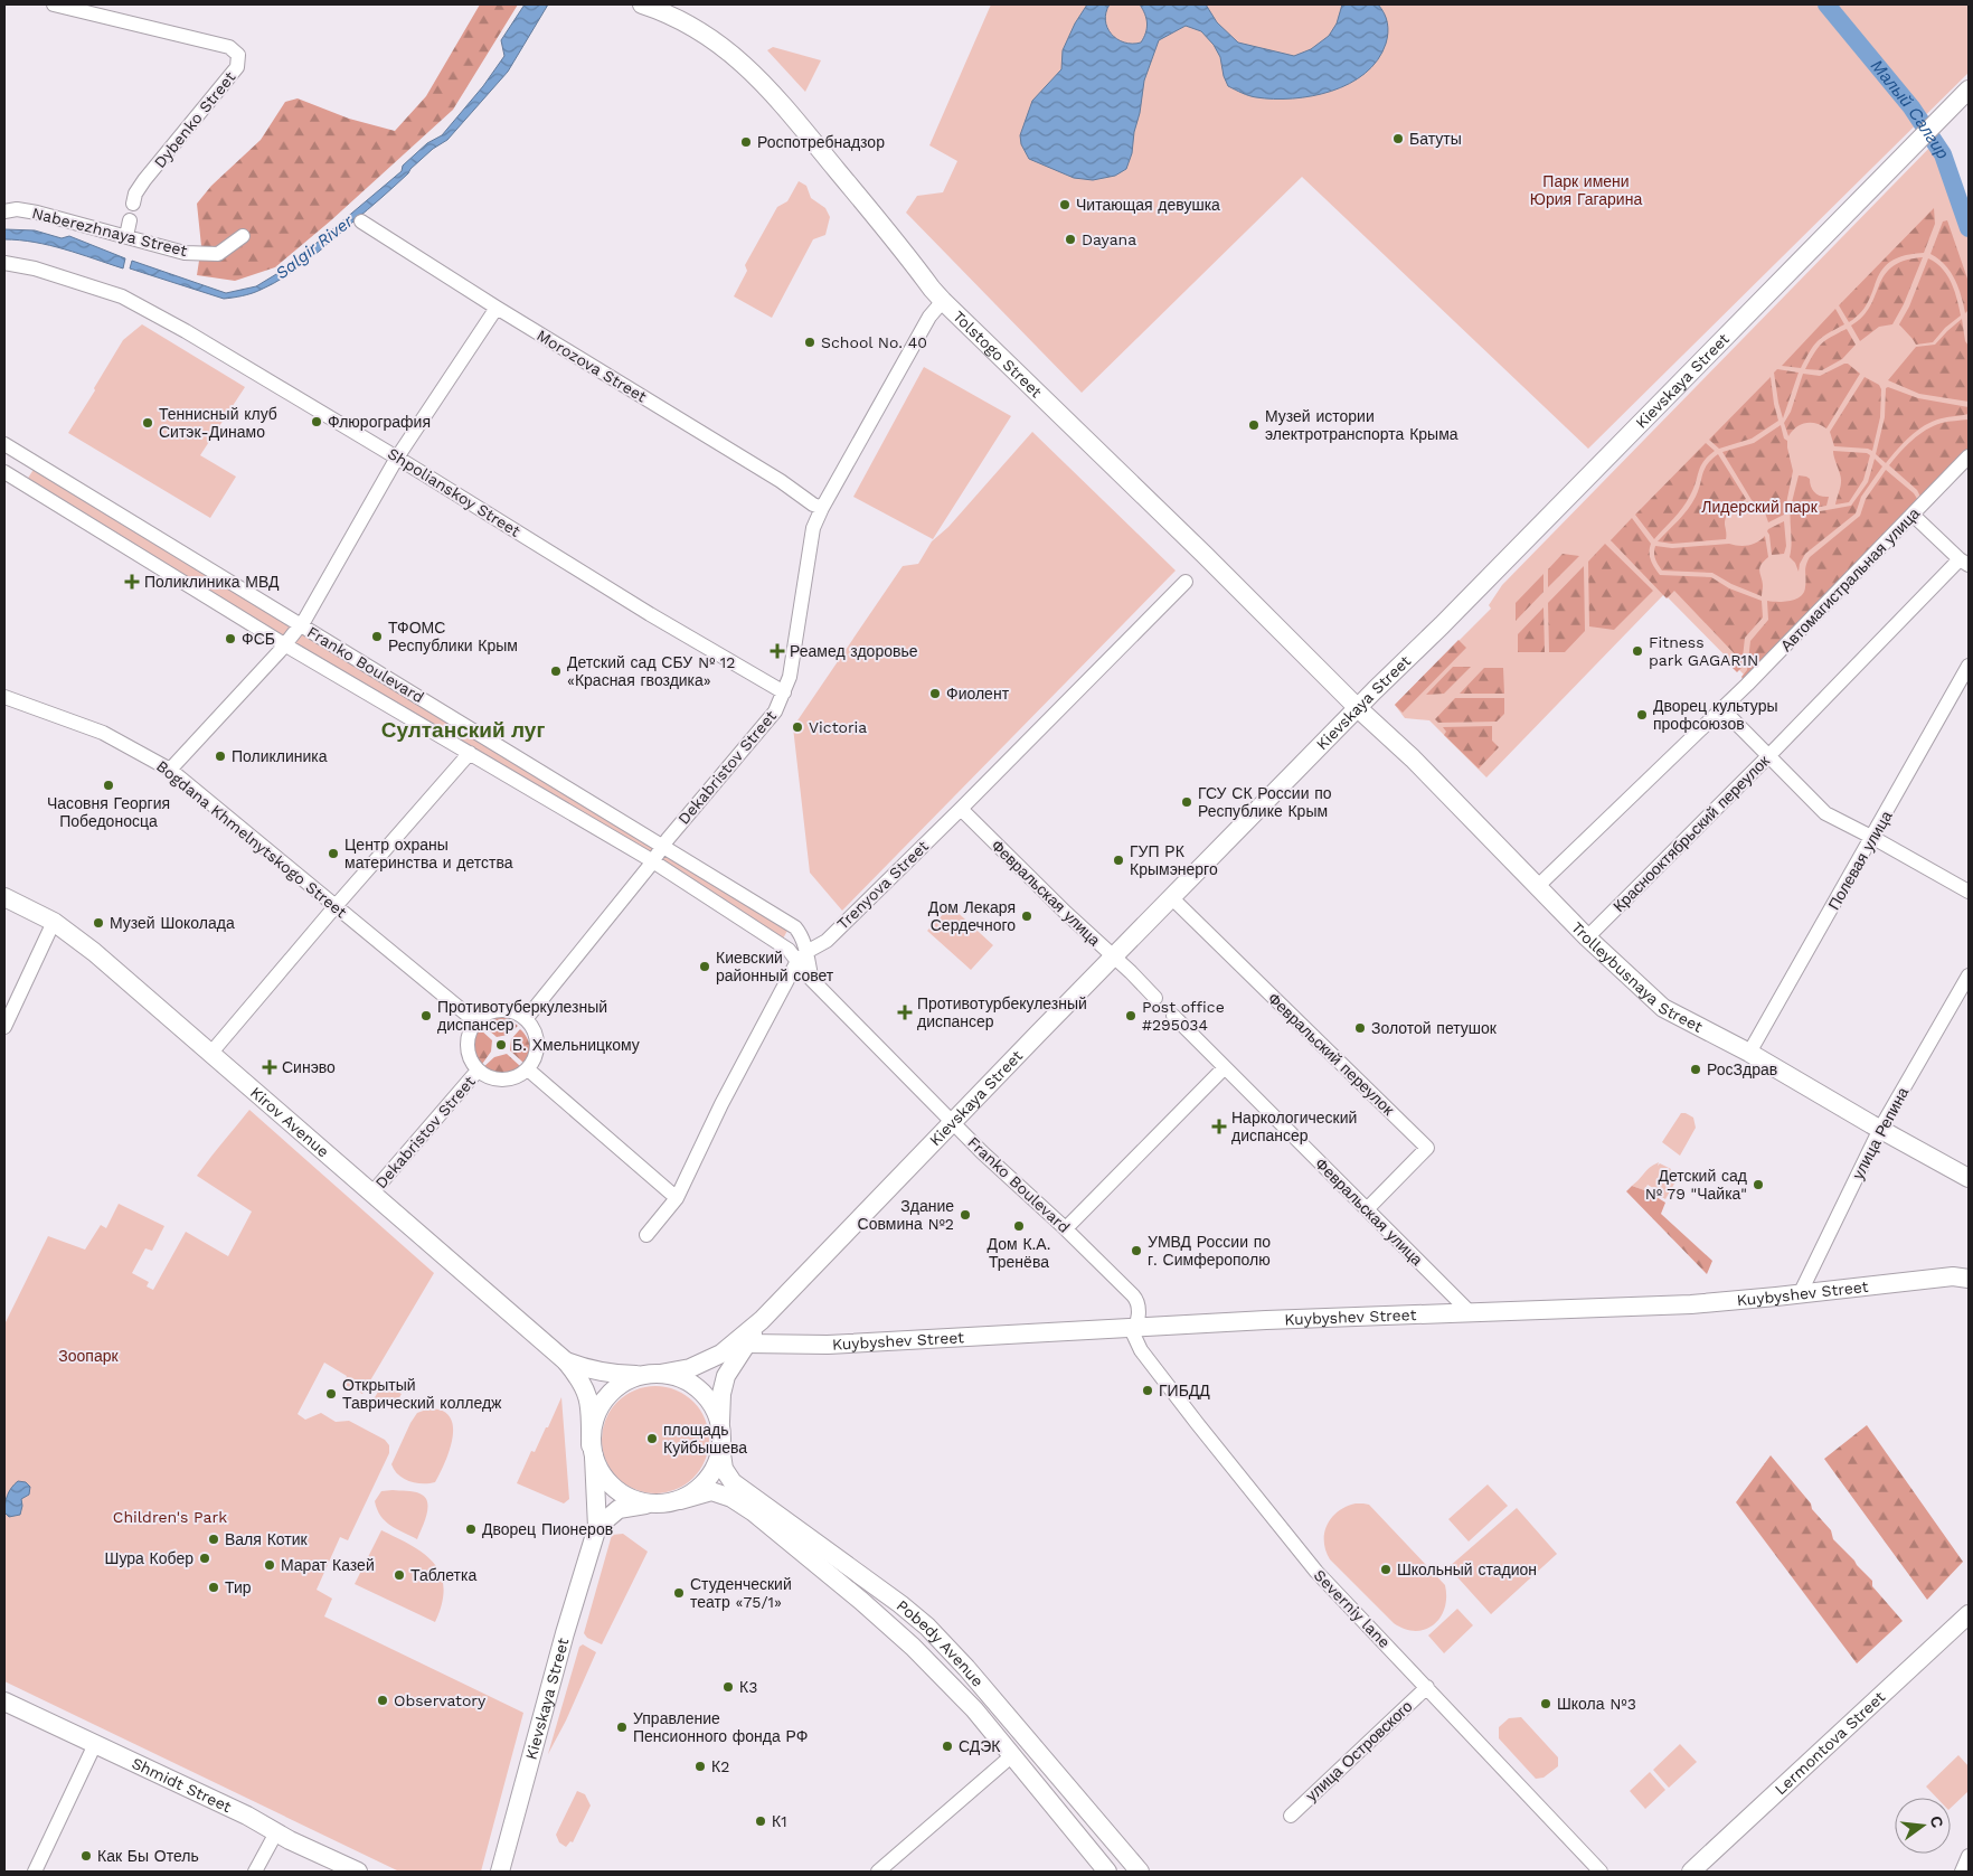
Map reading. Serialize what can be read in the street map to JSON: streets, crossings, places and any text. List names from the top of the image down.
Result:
{
  "streets": {
    "main road": [
      "Tolstogo Street",
      "Kievskaya Street",
      "Trolleybusnaya Street",
      "Kirov Avenue",
      "Kuybyshev Street",
      "Pobedy Avenue",
      "Lermontova Street",
      "Shmidt Street"
    ],
    "street": [
      "Dybenko Street",
      "Naberezhnaya Street",
      "Morozova Street",
      "Shpolianskoy Street",
      "Автомагистральная улица",
      "Franko Boulevard",
      "Dekabristov Street",
      "Краснооктябрьский переулок",
      "Bogdana Khmelnytskogo Street",
      "Полевая улица",
      "Trenyova Street",
      "Февральская улица",
      "Февральский переулок",
      "улица Репина",
      "Severniy lane",
      "улица Островского"
    ]
  },
  "crossings": [
    ["Tolstogo Street", "Kievskaya Street"],
    ["Tolstogo Street", "Dekabristov Street"],
    ["Tolstogo Street", "Trolleybusnaya Street"],
    ["Morozova Street", "Dekabristov Street"],
    ["Kievskaya Street", "Franko Boulevard"],
    ["Kievskaya Street", "Февральская улица"],
    ["Kievskaya Street", "Trolleybusnaya Street"],
    ["Kievskaya Street", "Февральский переулок"],
    ["Kievskaya Street", "Kuybyshev Street"],
    ["Kievskaya Street", "Pobedy Avenue"],
    ["Shpolianskoy Street", "Dekabristov Street"],
    ["Автомагистральная улица", "Trolleybusnaya Street"],
    ["Franko Boulevard", "Dekabristov Street"],
    ["Franko Boulevard", "Trenyova Street"],
    ["Franko Boulevard", "Kuybyshev Street"],
    ["Franko Boulevard", "Severniy lane"],
    ["Dekabristov Street", "Bogdana Khmelnytskogo Street"],
    ["Dekabristov Street", "Kirov Avenue"],
    ["Краснооктябрьский переулок", "Trolleybusnaya Street"],
    ["Полевая улица", "Trolleybusnaya Street"],
    ["Trenyova Street", "Февральская улица"],
    ["Февральская улица", "Февральский переулок"],
    ["Февральская улица", "Kuybyshev Street"],
    ["Trolleybusnaya Street", "улица Репина"],
    ["улица Репина", "Kuybyshev Street"],
    ["Kuybyshev Street", "Severniy lane"],
    ["Severniy lane", "улица Островского"]
  ],
  "districts": ["Султанский луг"],
  "water": ["Малый Салгир", "Salgir River"],
  "parks": [
    "Парк имени Юрия Гагарина",
    "Лидерский парк",
    "Зоопарк",
    "Children's Park"
  ],
  "places": {
    "other": [
      "Батуты",
      "Роспотребнадзор",
      "Читающая девушка",
      "Dayana",
      "School No. 40",
      "Флюрография",
      "Теннисный клуб Ситэк-Динамо",
      "Музей истории электротранспорта Крыма",
      "ТФОМС Республики Крым",
      "ФСБ",
      "Fitness park GAGAR1N",
      "Детский сад СБУ № 12 «Красная гвоздика»",
      "Фиолент",
      "Дворец культуры профсоюзов",
      "Victoria",
      "Поликлиника",
      "Часовня Георгия Победоносца",
      "ГСУ СК России по Республике Крым",
      "Центр охраны материнства и детства",
      "ГУП РК Крымэнерго",
      "Дом Лекаря Сердечного",
      "Музей Шоколада",
      "Киевский районный совет",
      "Противотуберкулезный диспансер",
      "Post office #295034",
      "Золотой петушок",
      "Б. Хмельницкому",
      "РосЗдрав",
      "Детский сад № 79 \"Чайка\"",
      "Здание Совмина №2",
      "Дом К.А. Тренёва",
      "УМВД России по г. Симферополю",
      "ГИБДД",
      "Открытый Таврический колледж",
      "площадь Куйбышева",
      "Дворец Пионеров",
      "Валя Котик",
      "Шура Кобер",
      "Марат Казей",
      "Школьный стадион",
      "Таблетка",
      "Тир",
      "Студенческий театр «75/1»",
      "К3",
      "Observatory",
      "Школа №3",
      "Управление Пенсионного фонда РФ",
      "СДЭК",
      "К2",
      "К1",
      "Как Бы Отель"
    ],
    "health": [
      "Поликлиника МВД",
      "Реамед здоровье",
      "Противотурбекулезный диспансер",
      "Синэво",
      "Наркологический диспансер"
    ]
  },
  "north": "right"
}
